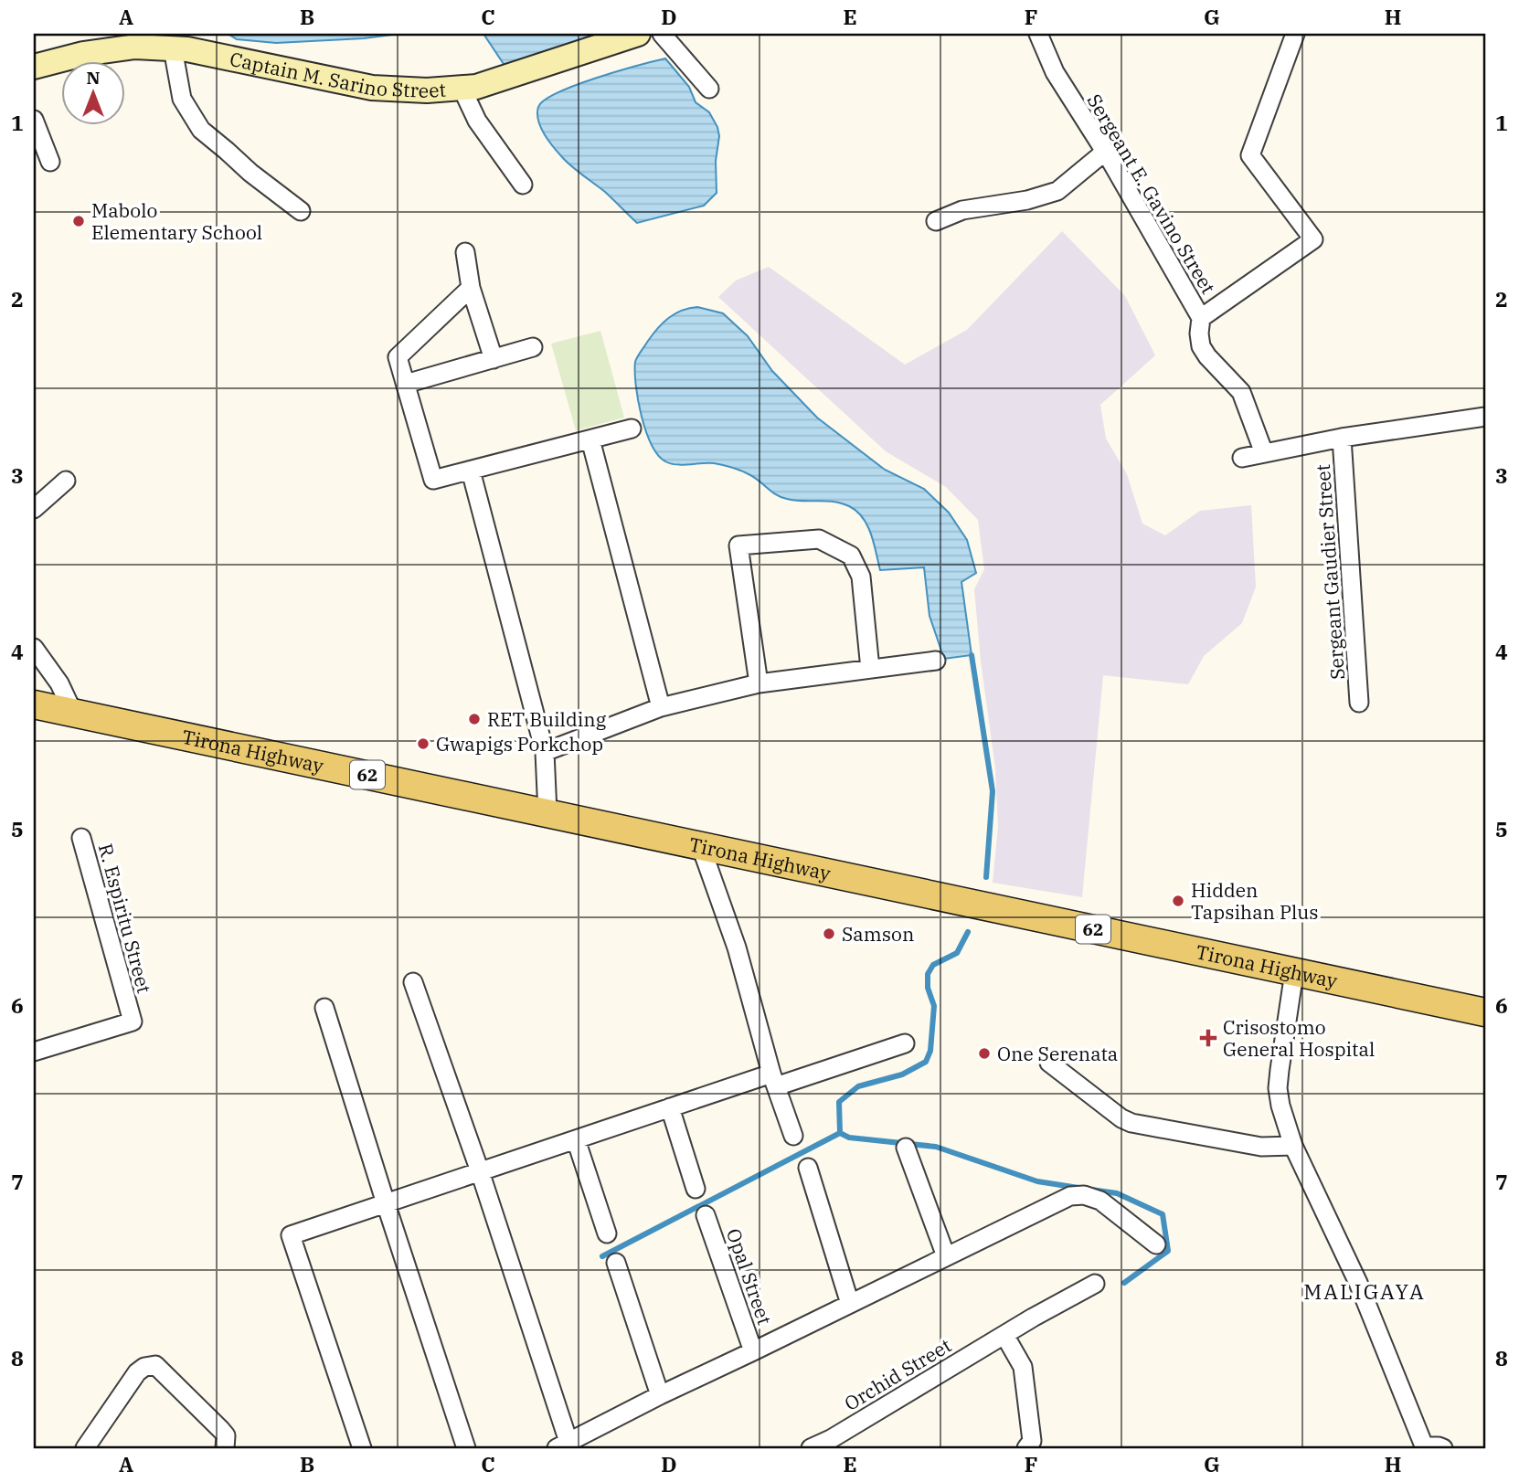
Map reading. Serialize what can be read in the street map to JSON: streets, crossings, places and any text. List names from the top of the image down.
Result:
{
  "streets": {
    "main road": ["Tirona Highway", "62"],
    "street": [
      "Captain M. Sarino Street",
      "Sergeant E. Gavino Street",
      "Sergeant Gaudier Street",
      "R. Espiritu Street",
      "Opal Street",
      "Orchid Street"
    ]
  },
  "districts": ["MALIGAYA"],
  "places": {
    "other": [
      "Mabolo Elementary School",
      "RET Building",
      "Gwapigs Porkchop",
      "Hidden Tapsihan Plus",
      "Samson",
      "One Serenata"
    ],
    "health": ["Crisostomo General Hospital"]
  },
  "north": "top",
  "grid": {
    "columns": [
      "A",
      "B",
      "C",
      "D",
      "E",
      "F",
      "G",
      "H"
    ],
    "rows": [
      "1",
      "2",
      "3",
      "4",
      "5",
      "6",
      "7",
      "8"
    ]
  }
}
